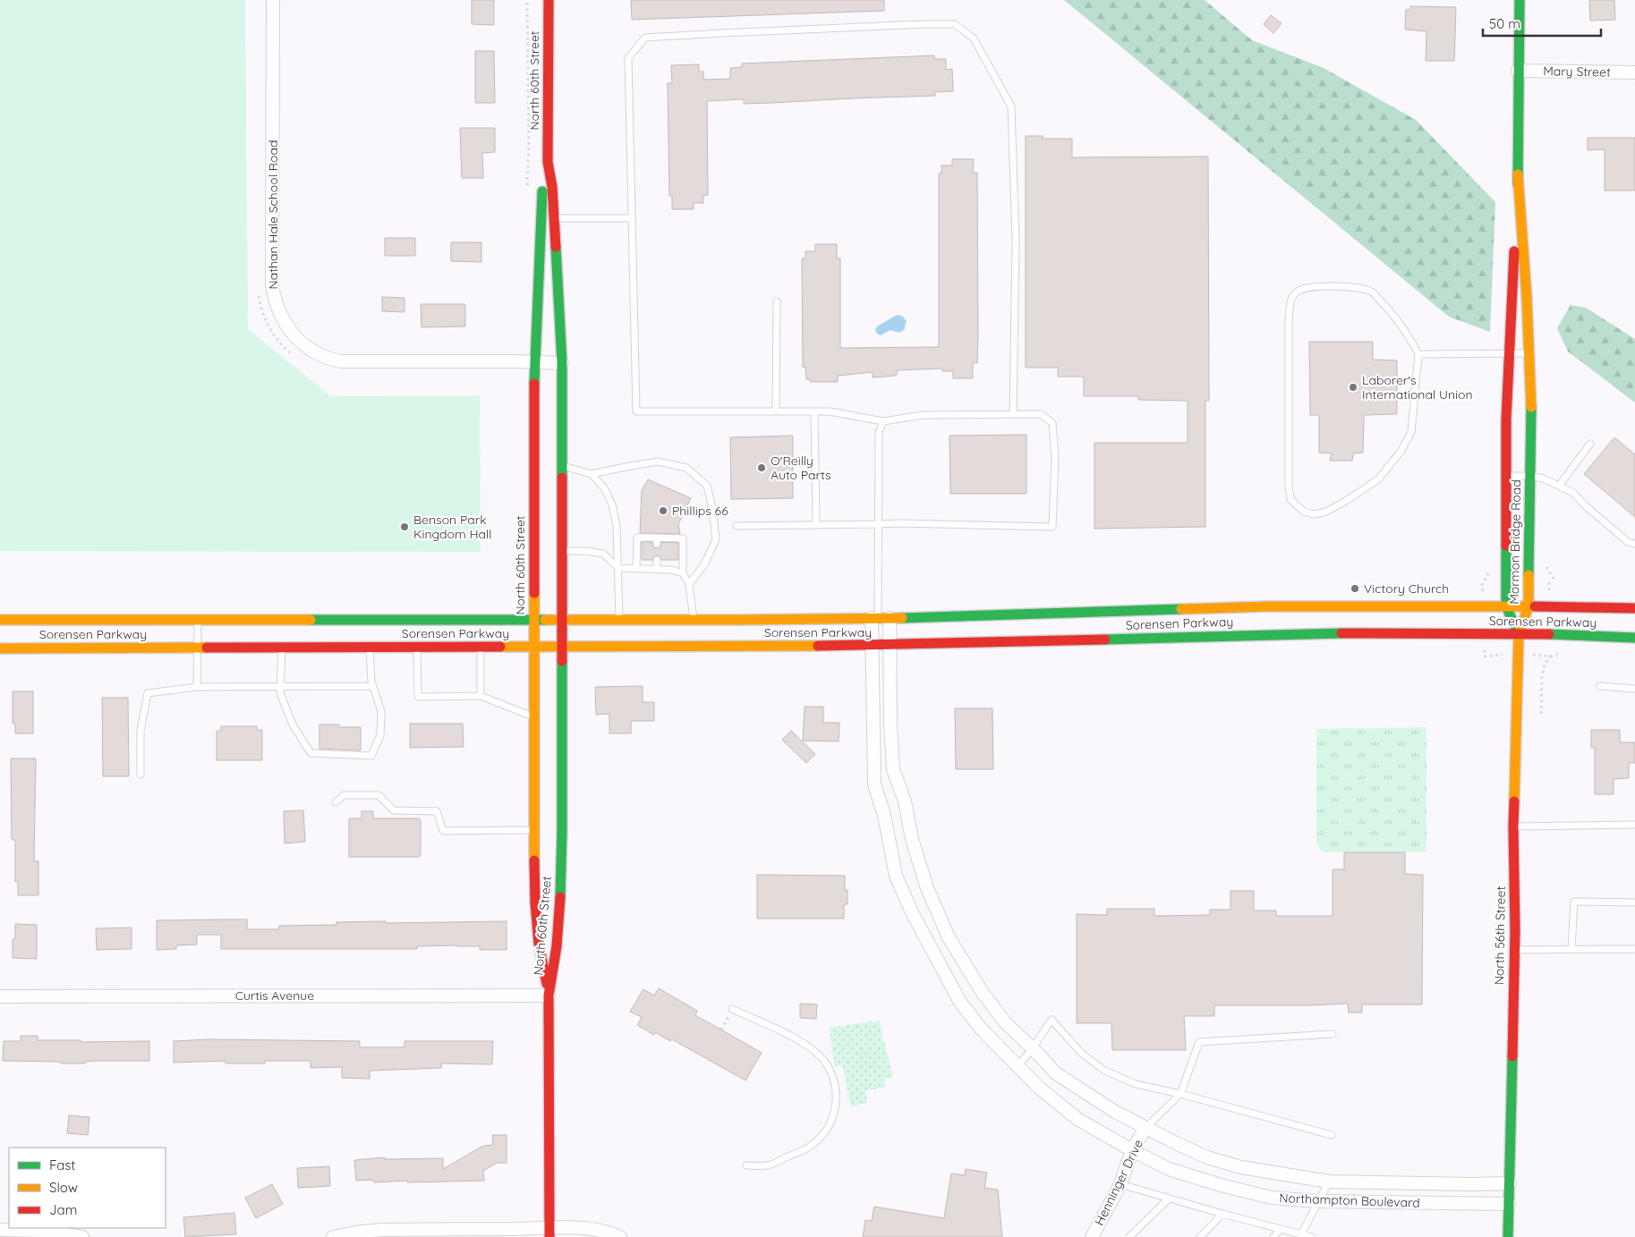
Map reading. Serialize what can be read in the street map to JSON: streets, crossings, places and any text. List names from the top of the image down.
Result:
{
  "streets": {
    "main road": [
      "North 60th Street",
      "Mormon Bridge Road",
      "Sorensen Parkway",
      "North 56th Street"
    ],
    "street": [
      "Mary Street",
      "Nathan Hale School Road",
      "Curtis Avenue",
      "Henninger Drive",
      "Northampton Boulevard"
    ]
  },
  "crossings": [
    ["Mary Street", "Mormon Bridge Road"],
    ["North 60th Street", "Nathan Hale School Road"],
    ["North 60th Street", "Sorensen Parkway"],
    ["North 60th Street", "Curtis Avenue"],
    ["Mormon Bridge Road", "Sorensen Parkway"],
    ["Mormon Bridge Road", "North 56th Street"],
    ["Sorensen Parkway", "North 56th Street"],
    ["Sorensen Parkway", "Northampton Boulevard"],
    ["North 56th Street", "Northampton Boulevard"],
    ["Henninger Drive", "Northampton Boulevard"]
  ],
  "places": [
    "Laborer's International Union",
    "O'Reilly Auto Parts",
    "Phillips 66",
    "Benson Park Kingdom Hall",
    "Victory Church"
  ],
  "legend": ["Fast", "Slow", "Jam"],
  "scale_bar": "50 m"
}
